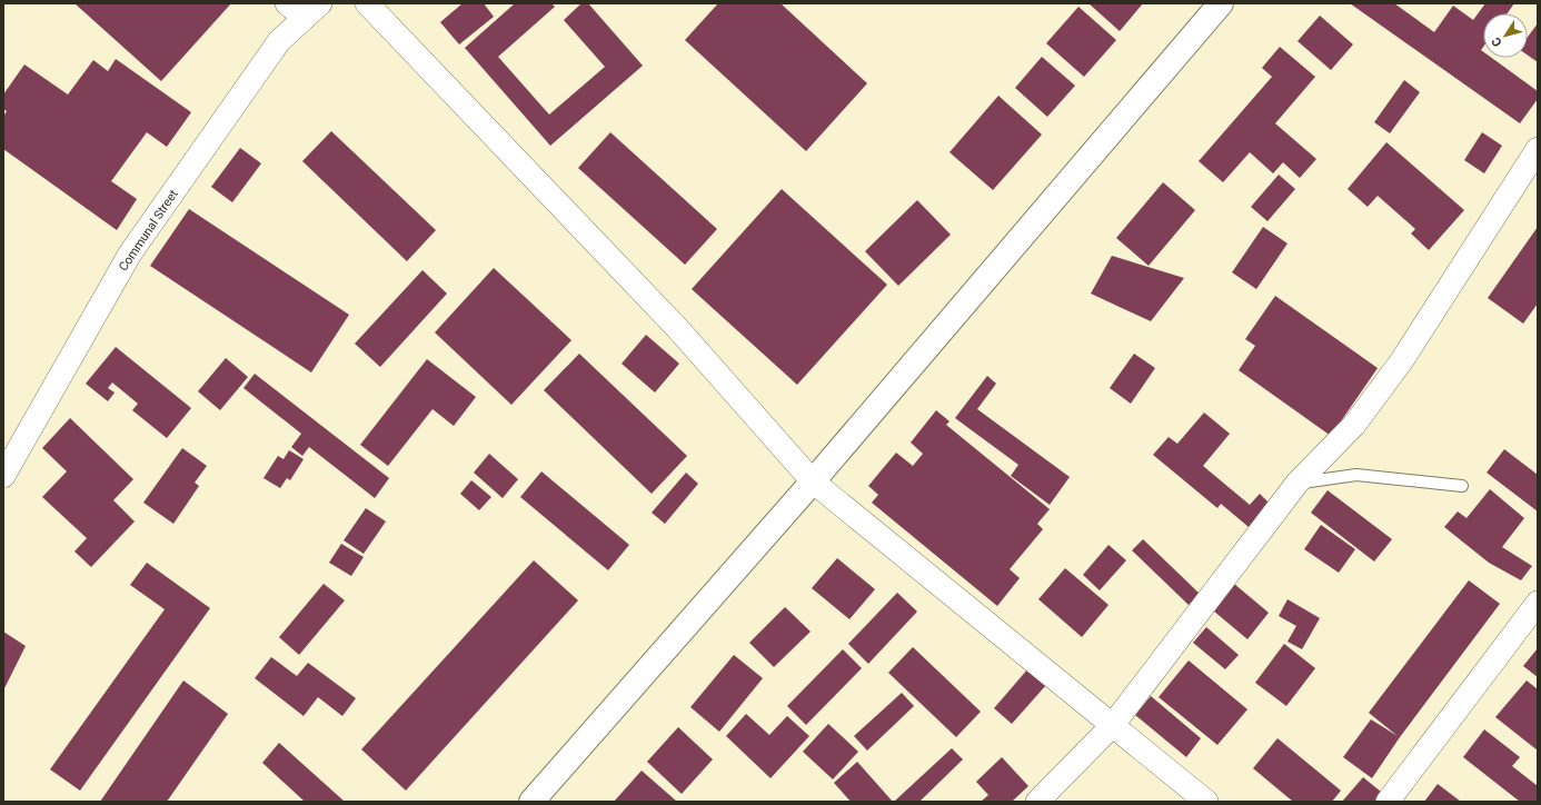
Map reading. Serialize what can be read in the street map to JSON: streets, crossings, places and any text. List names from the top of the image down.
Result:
{
  "streets": {
    "street": ["Communal Street"]
  },
  "north": "bottom left"
}
